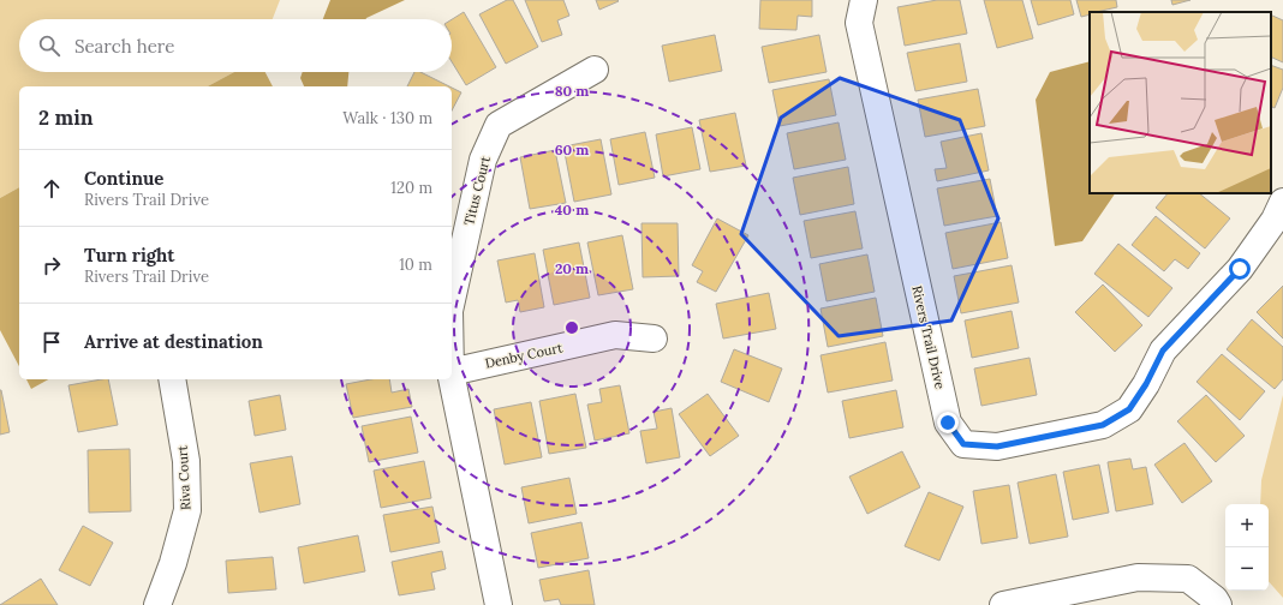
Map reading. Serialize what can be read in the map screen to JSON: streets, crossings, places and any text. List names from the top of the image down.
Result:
{
  "streets": {
    "street": [
      "Titus Court",
      "Rivers Trail Drive",
      "Denby Court",
      "Riva Court"
    ]
  },
  "page": {
    "search": "Search here",
    "heading": ["2 min", "Walk · 130 m"],
    "list": [
      ["Continue", "Rivers Trail Drive", "120 m"],
      ["Turn right", "Rivers Trail Drive", "10 m"],
      "Arrive at destination"
    ],
    "map_buttons": ["+", "−"]
  },
  "rings": [
    "80 m",
    "60 m",
    "40 m",
    "20 m"
  ]
}
